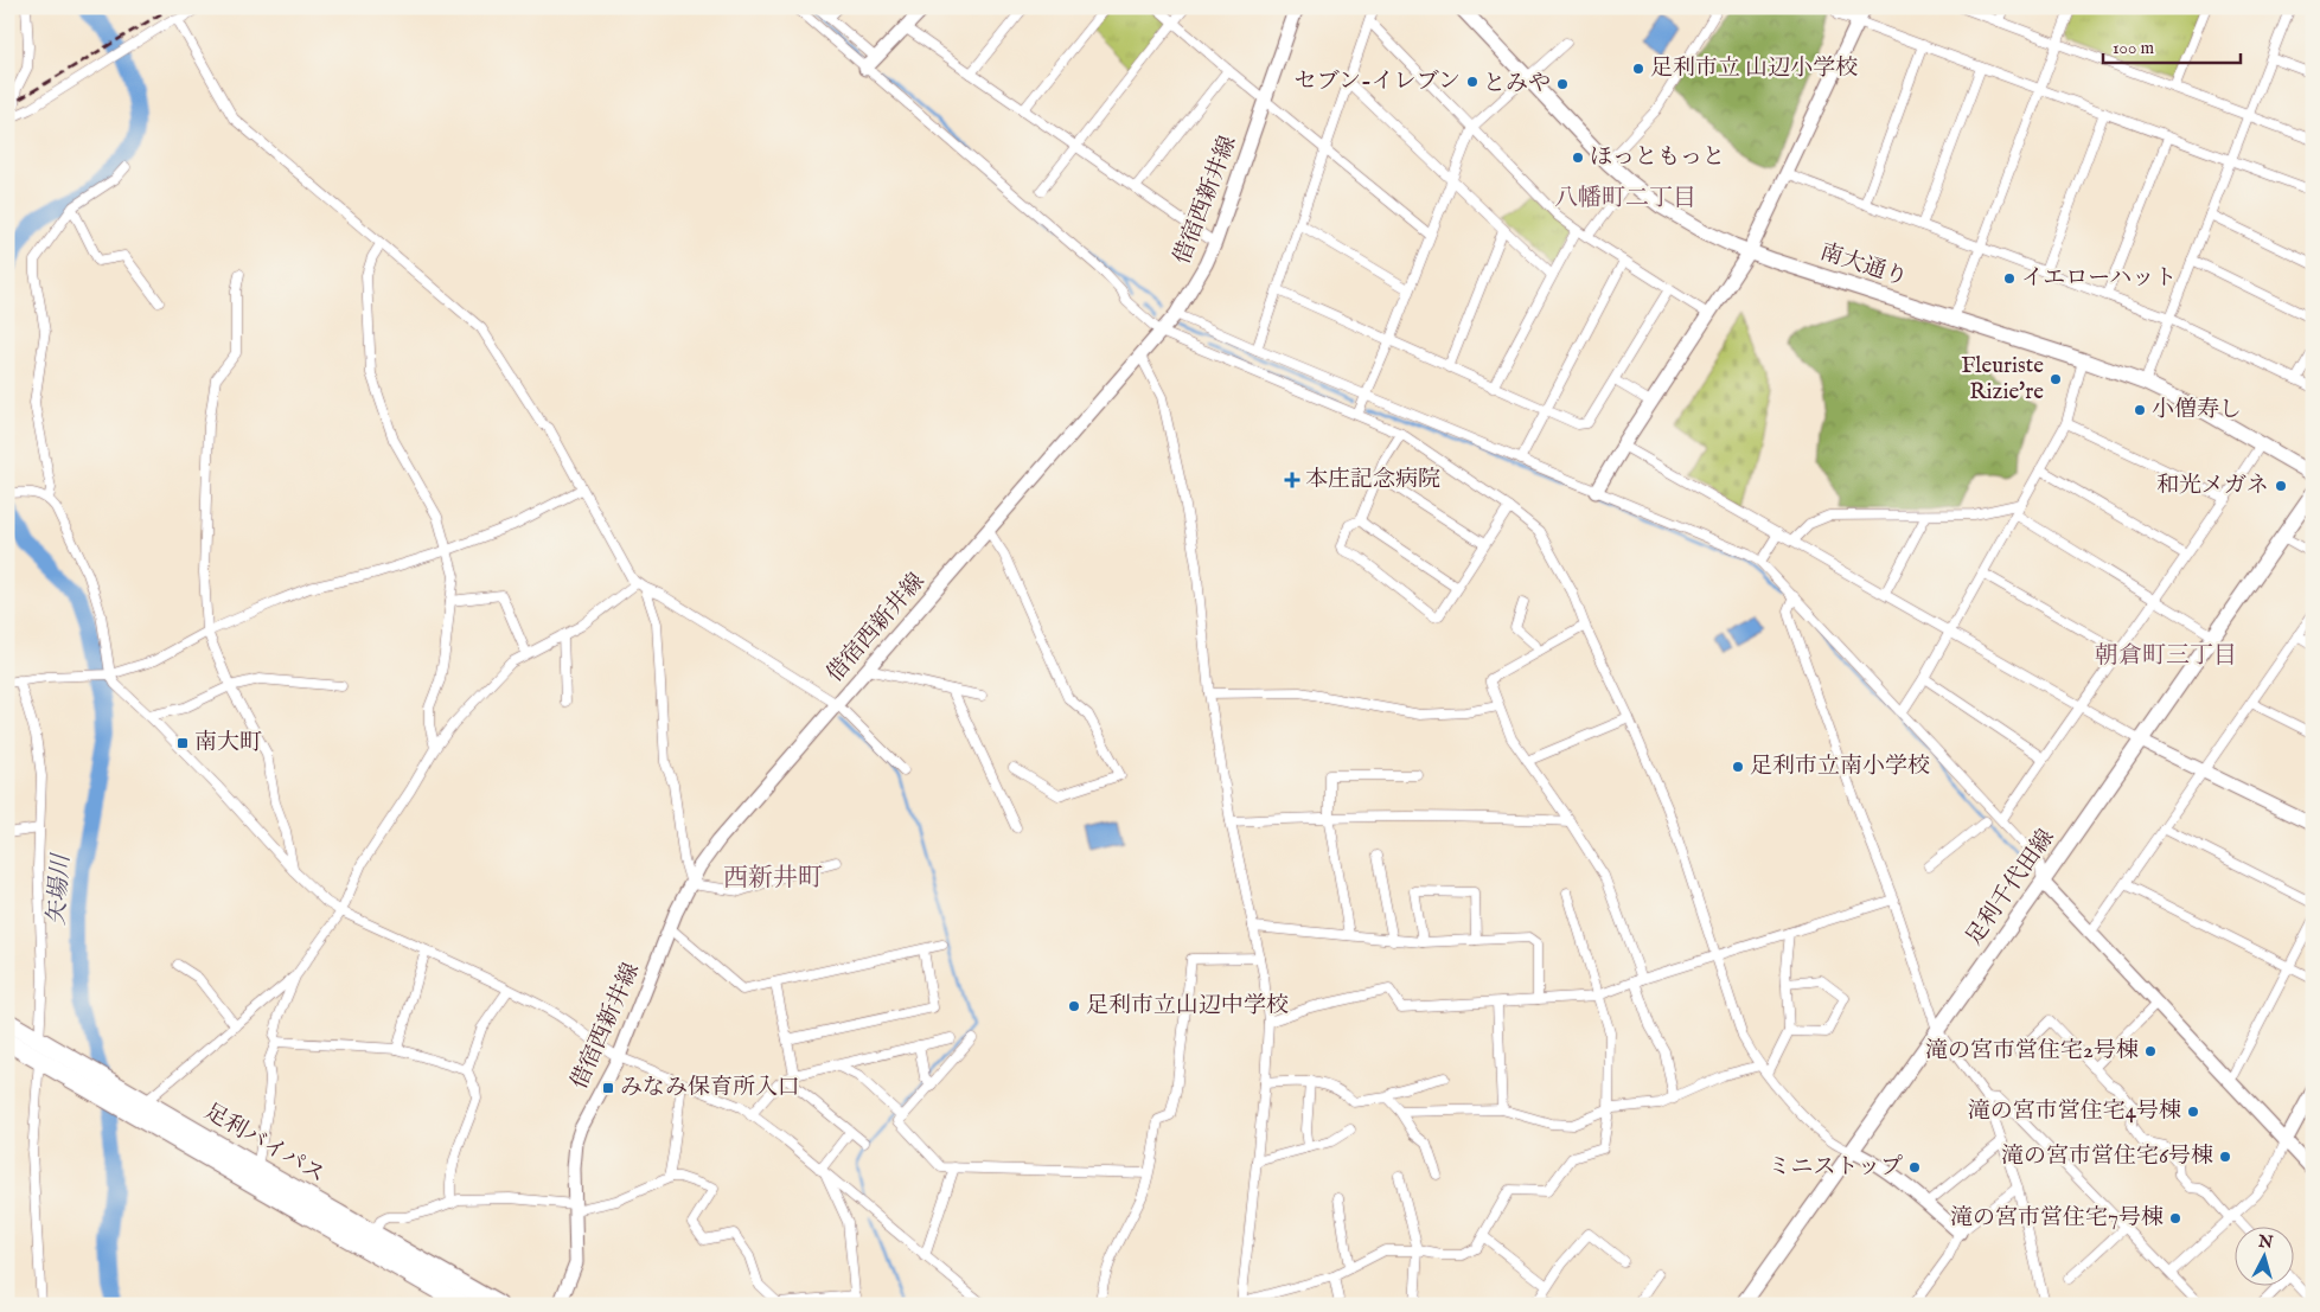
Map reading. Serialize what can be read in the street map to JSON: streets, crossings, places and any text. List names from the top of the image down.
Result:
{
  "streets": {
    "highway": ["足利バイパス"],
    "main road": ["借宿西新井線", "南大通り", "足利千代田線"]
  },
  "districts": ["八幡町二丁目", "朝倉町三丁目", "西新井町"],
  "water": ["矢場川"],
  "places": {
    "other": [
      "足利市立 山辺小学校",
      "セブン-イレブン",
      "とみや",
      "ほっともっと",
      "イエローハット",
      "Fleuriste Rizie're",
      "小僧寿し",
      "和光メガネ",
      "足利市立南小学校",
      "足利市立山辺中学校",
      "滝の宮市営住宅2号棟",
      "滝の宮市営住宅4号棟",
      "滝の宮市営住宅6号棟",
      "ミニストップ",
      "滝の宮市営住宅7号棟"
    ],
    "health": ["本庄記念病院"],
    "transit": ["南大町", "みなみ保育所入口"]
  },
  "scale_bar": "100 m",
  "north": "top"
}
